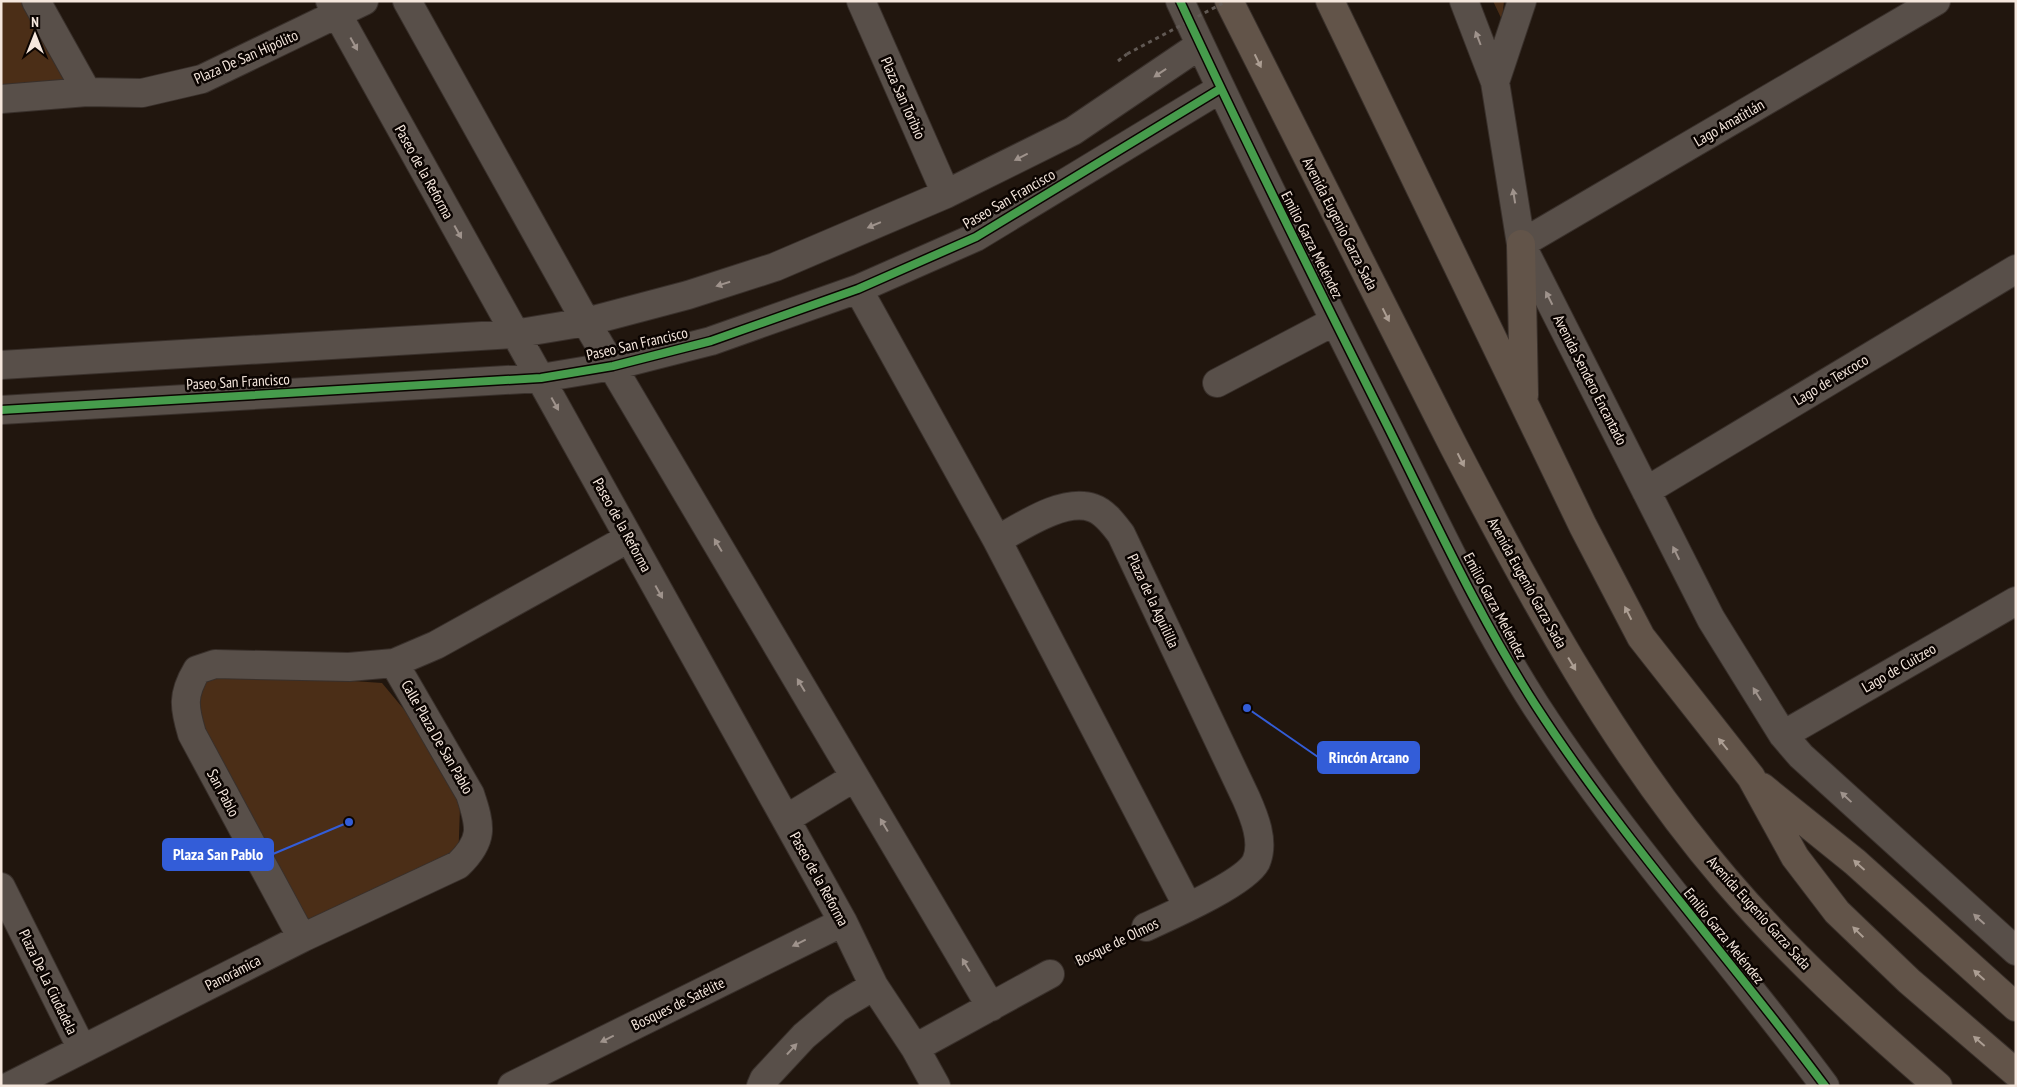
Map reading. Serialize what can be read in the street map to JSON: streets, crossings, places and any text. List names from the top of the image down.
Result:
{
  "streets": {
    "highway": ["Avenida Eugenio Garza Sada"],
    "street": [
      "Plaza De San Hipólito",
      "Plaza San Toribio",
      "Lago Amatitlán",
      "Paseo de la Reforma",
      "Paseo San Francisco",
      "Emilio Garza Meléndez",
      "Avenida Sendero Encantado",
      "Lago de Texcoco",
      "Plaza de la Aguililla",
      "Lago de Cuitzeo",
      "Calle Plaza De San Pablo",
      "San Pablo",
      "Bosque de Olmos",
      "Panorámica",
      "Plaza De La Ciudadela",
      "Bosques de Satélite"
    ]
  },
  "crossings": [
    ["Plaza De San Hipólito", "Paseo de la Reforma"],
    ["Plaza San Toribio", "Paseo San Francisco"],
    ["Lago Amatitlán", "Avenida Sendero Encantado"],
    ["Paseo de la Reforma", "Paseo San Francisco"],
    ["Paseo de la Reforma", "Bosques de Satélite"],
    ["Paseo San Francisco", "Emilio Garza Meléndez"],
    ["Avenida Sendero Encantado", "Lago de Texcoco"],
    ["Avenida Sendero Encantado", "Lago de Cuitzeo"],
    ["Plaza de la Aguililla", "Bosque de Olmos"],
    ["Calle Plaza De San Pablo", "San Pablo"],
    ["Calle Plaza De San Pablo", "Panorámica"],
    ["San Pablo", "Panorámica"],
    ["Panorámica", "Plaza De La Ciudadela"]
  ],
  "one_way": ["Avenida Sendero Encantado"],
  "places": ["Rincón Arcano", "Plaza San Pablo"],
  "north": "top"
}
